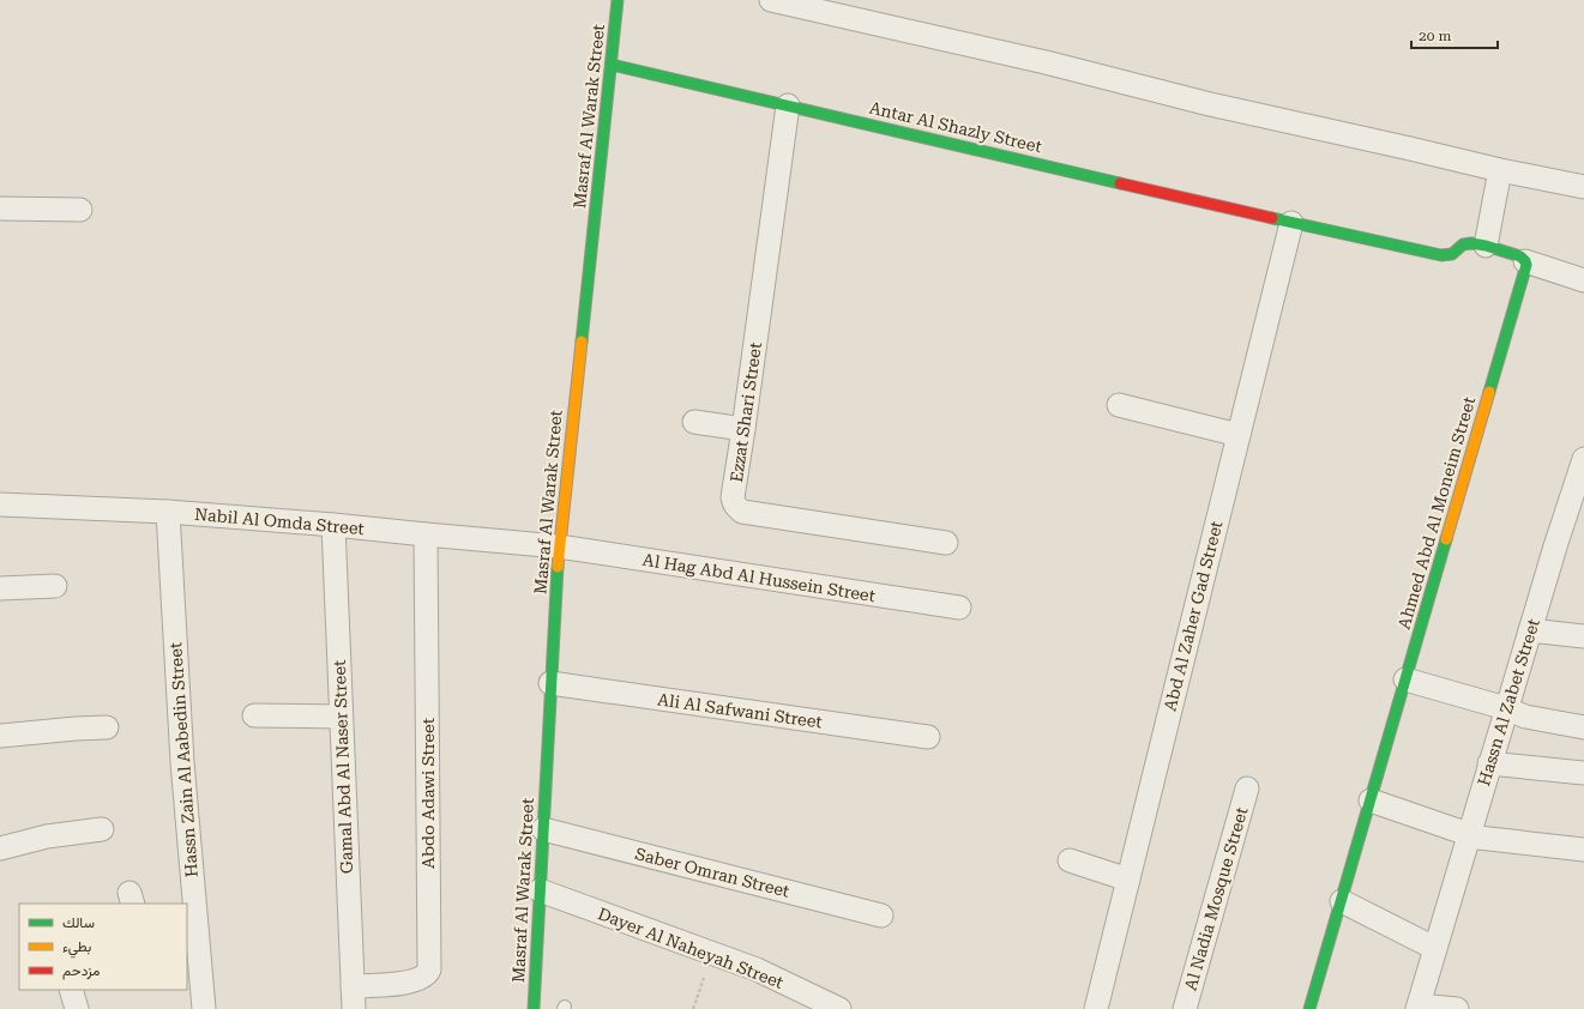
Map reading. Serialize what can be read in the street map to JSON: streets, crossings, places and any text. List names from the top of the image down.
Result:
{
  "streets": {
    "street": [
      "Masraf Al Warak Street",
      "Antar Al Shazly Street",
      "Ezzat Shari Street",
      "Ahmed Abd Al Moneim Street",
      "Nabil Al Omda Street",
      "Al Hag Abd Al Hussein Street",
      "Abd Al Zaher Gad Street",
      "Hassn Al Zabet Street",
      "Ali Al Safwani Street",
      "Hassn Zain Al Aabedin Street",
      "Gamal Abd Al Naser Street",
      "Abdo Adawi Street",
      "Saber Omran Street",
      "Al Nadia Mosque Street",
      "Dayer Al Naheyah Street"
    ]
  },
  "crossings": [
    ["Masraf Al Warak Street", "Antar Al Shazly Street"],
    ["Masraf Al Warak Street", "Nabil Al Omda Street"],
    ["Masraf Al Warak Street", "Al Hag Abd Al Hussein Street"],
    ["Masraf Al Warak Street", "Ali Al Safwani Street"],
    ["Masraf Al Warak Street", "Saber Omran Street"],
    ["Masraf Al Warak Street", "Dayer Al Naheyah Street"],
    ["Antar Al Shazly Street", "Ezzat Shari Street"],
    ["Antar Al Shazly Street", "Abd Al Zaher Gad Street"],
    ["Nabil Al Omda Street", "Al Hag Abd Al Hussein Street"],
    ["Nabil Al Omda Street", "Hassn Zain Al Aabedin Street"],
    ["Nabil Al Omda Street", "Gamal Abd Al Naser Street"],
    ["Nabil Al Omda Street", "Abdo Adawi Street"],
    ["Gamal Abd Al Naser Street", "Abdo Adawi Street"]
  ],
  "legend": ["سالك", "بطيء", "مزدحم"],
  "scale_bar": "20 m"
}
